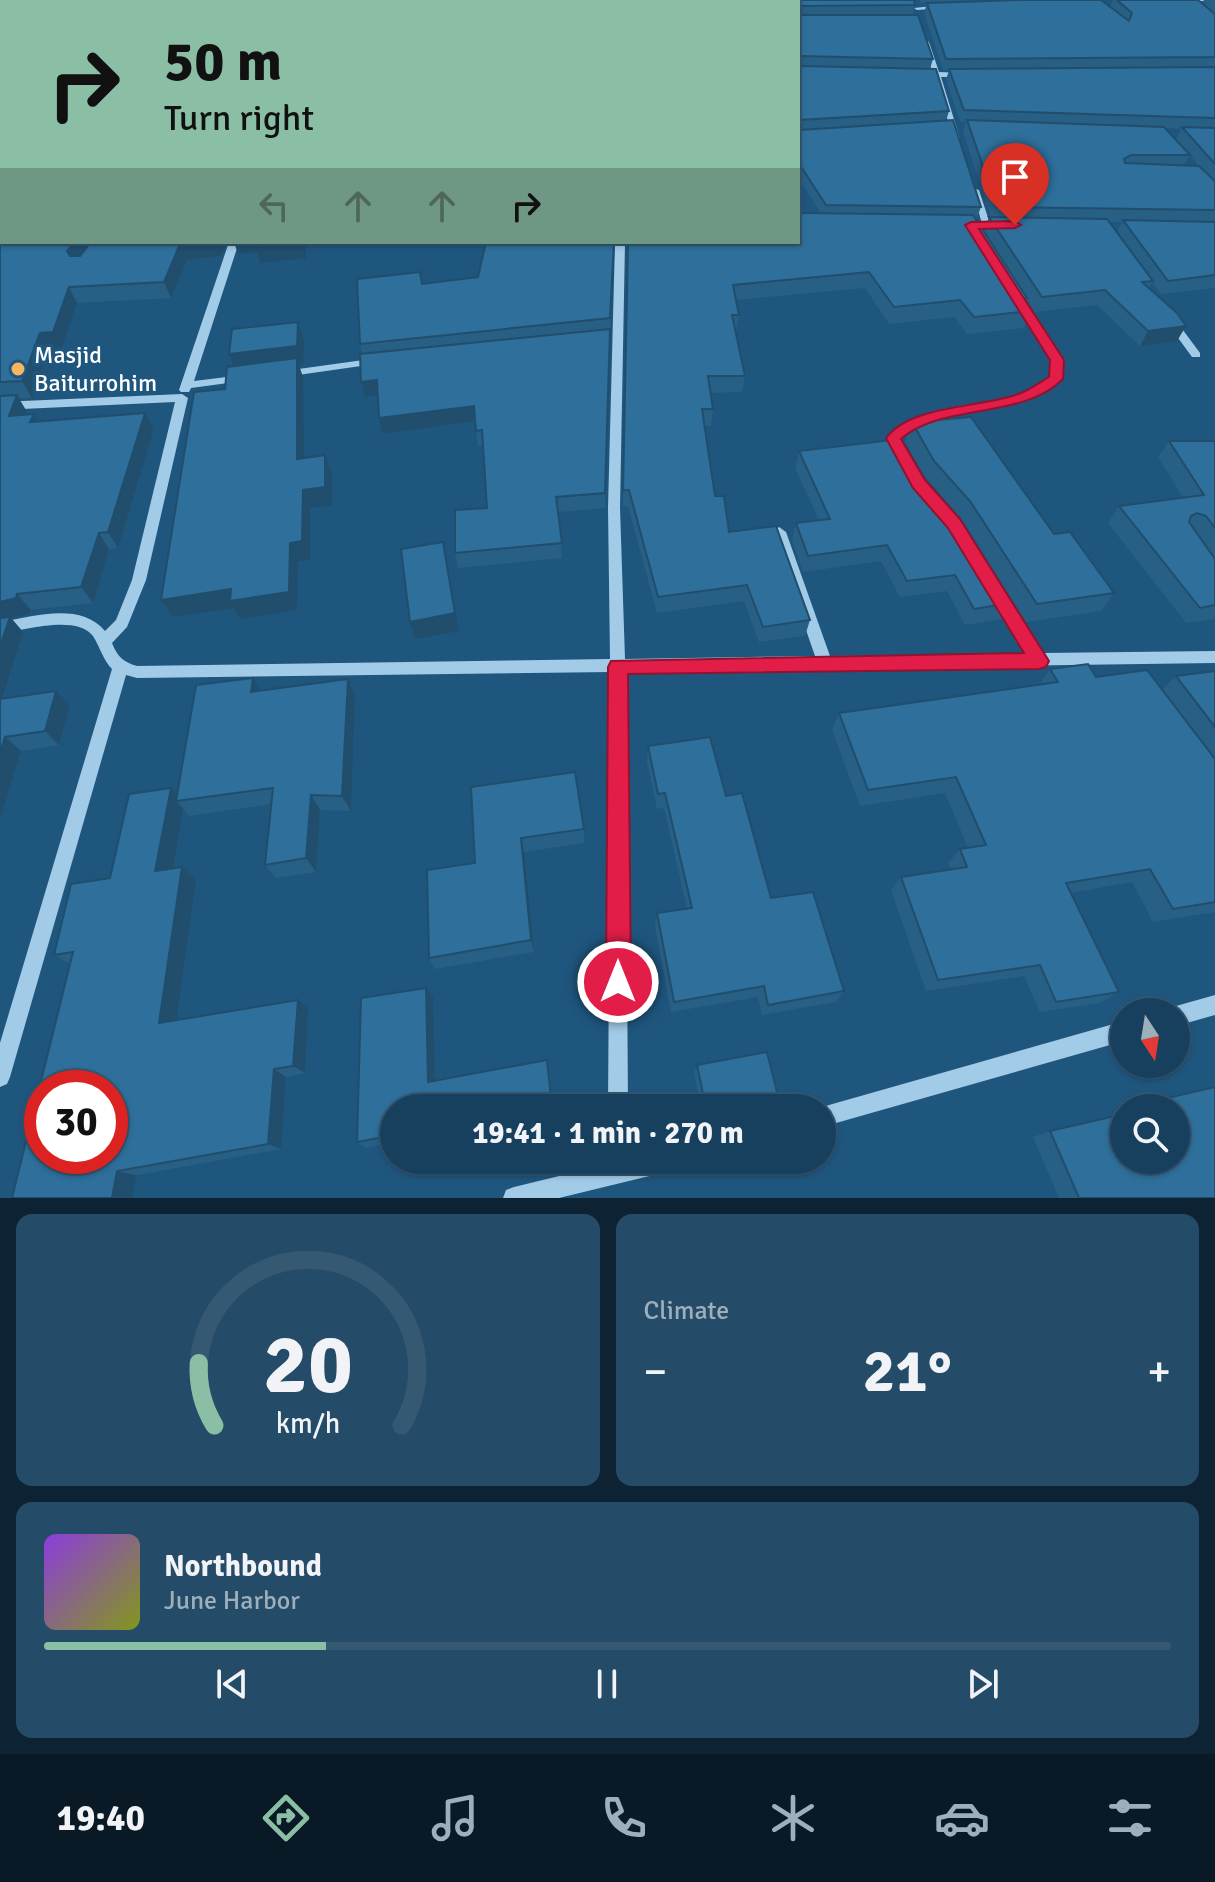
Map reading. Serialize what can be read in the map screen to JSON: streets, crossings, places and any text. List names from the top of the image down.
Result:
{
  "places": ["Masjid Baiturrohim"],
  "north": "bottom",
  "page": {
    "turn": ["50 m", "Turn right"],
    "limit": "30",
    "trip": "19:41 · 1 min · 270 m",
    "tile": "Climate",
    "heat": ["−", "21°", "+"],
    "song": ["Northbound", "June Harbor"],
    "tabs": "19:40",
    "gauge": ["20", "km/h"]
  }
}
